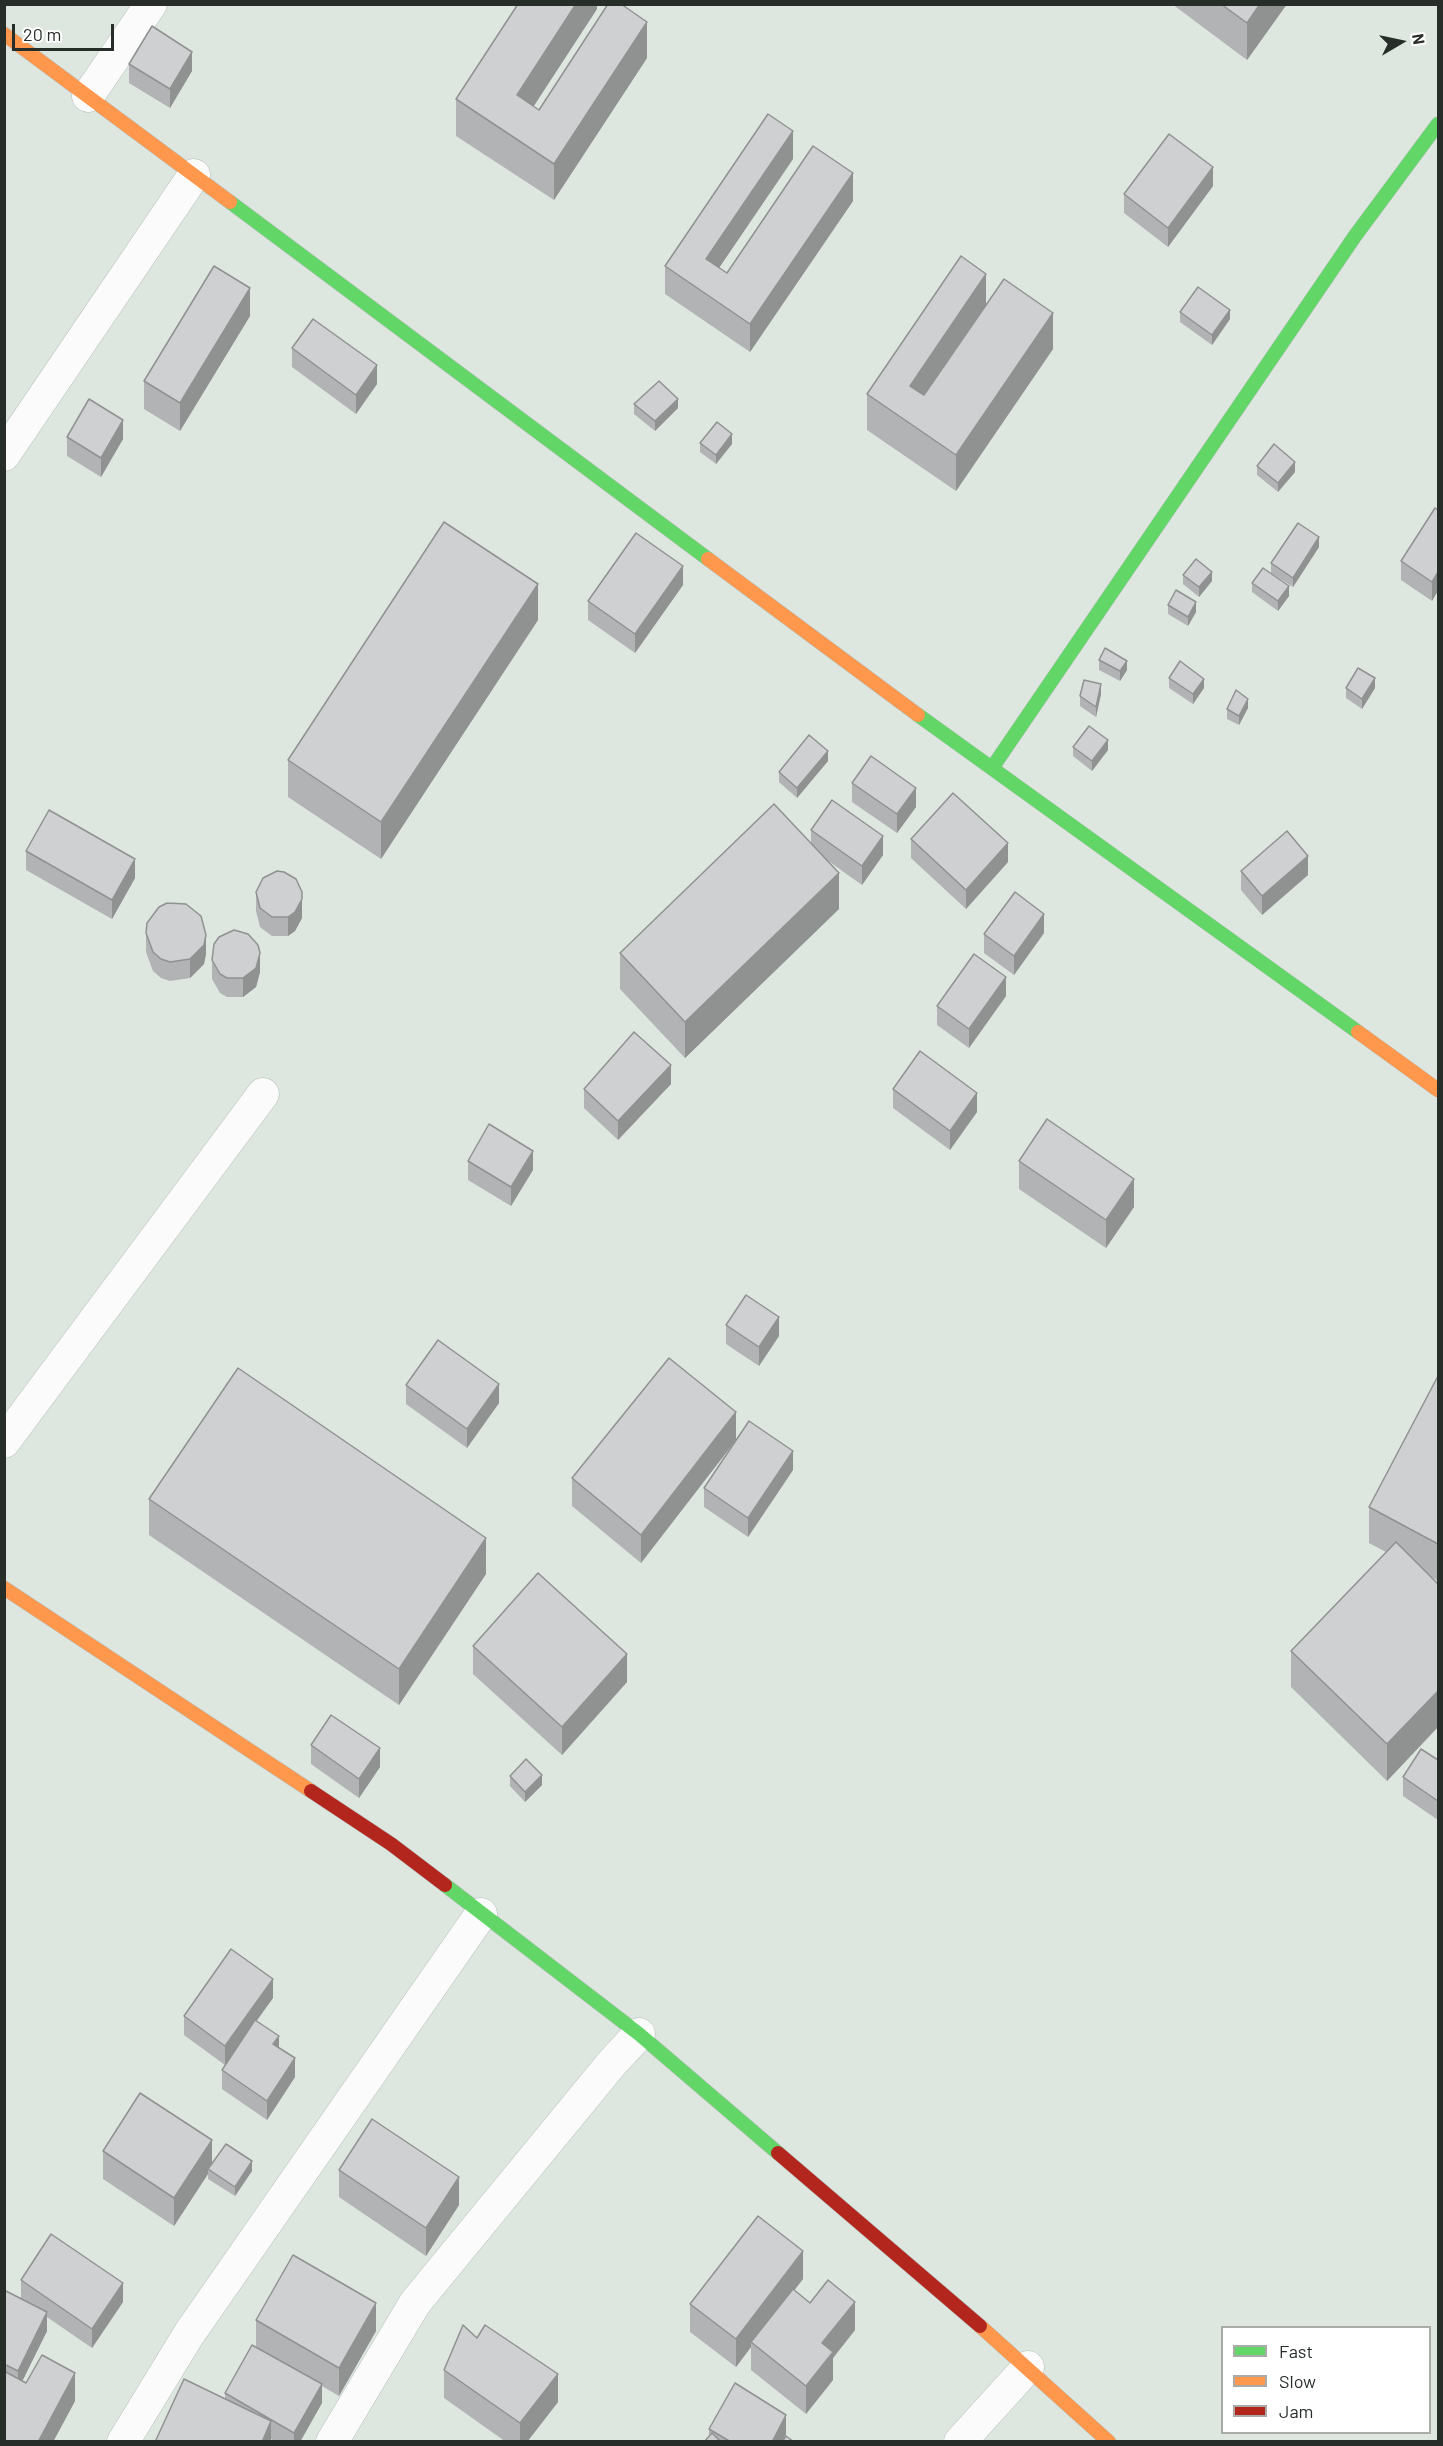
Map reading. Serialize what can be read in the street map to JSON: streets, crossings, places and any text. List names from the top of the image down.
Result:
{
  "legend": ["Fast", "Slow", "Jam"],
  "scale_bar": "20 m",
  "north": "right"
}
